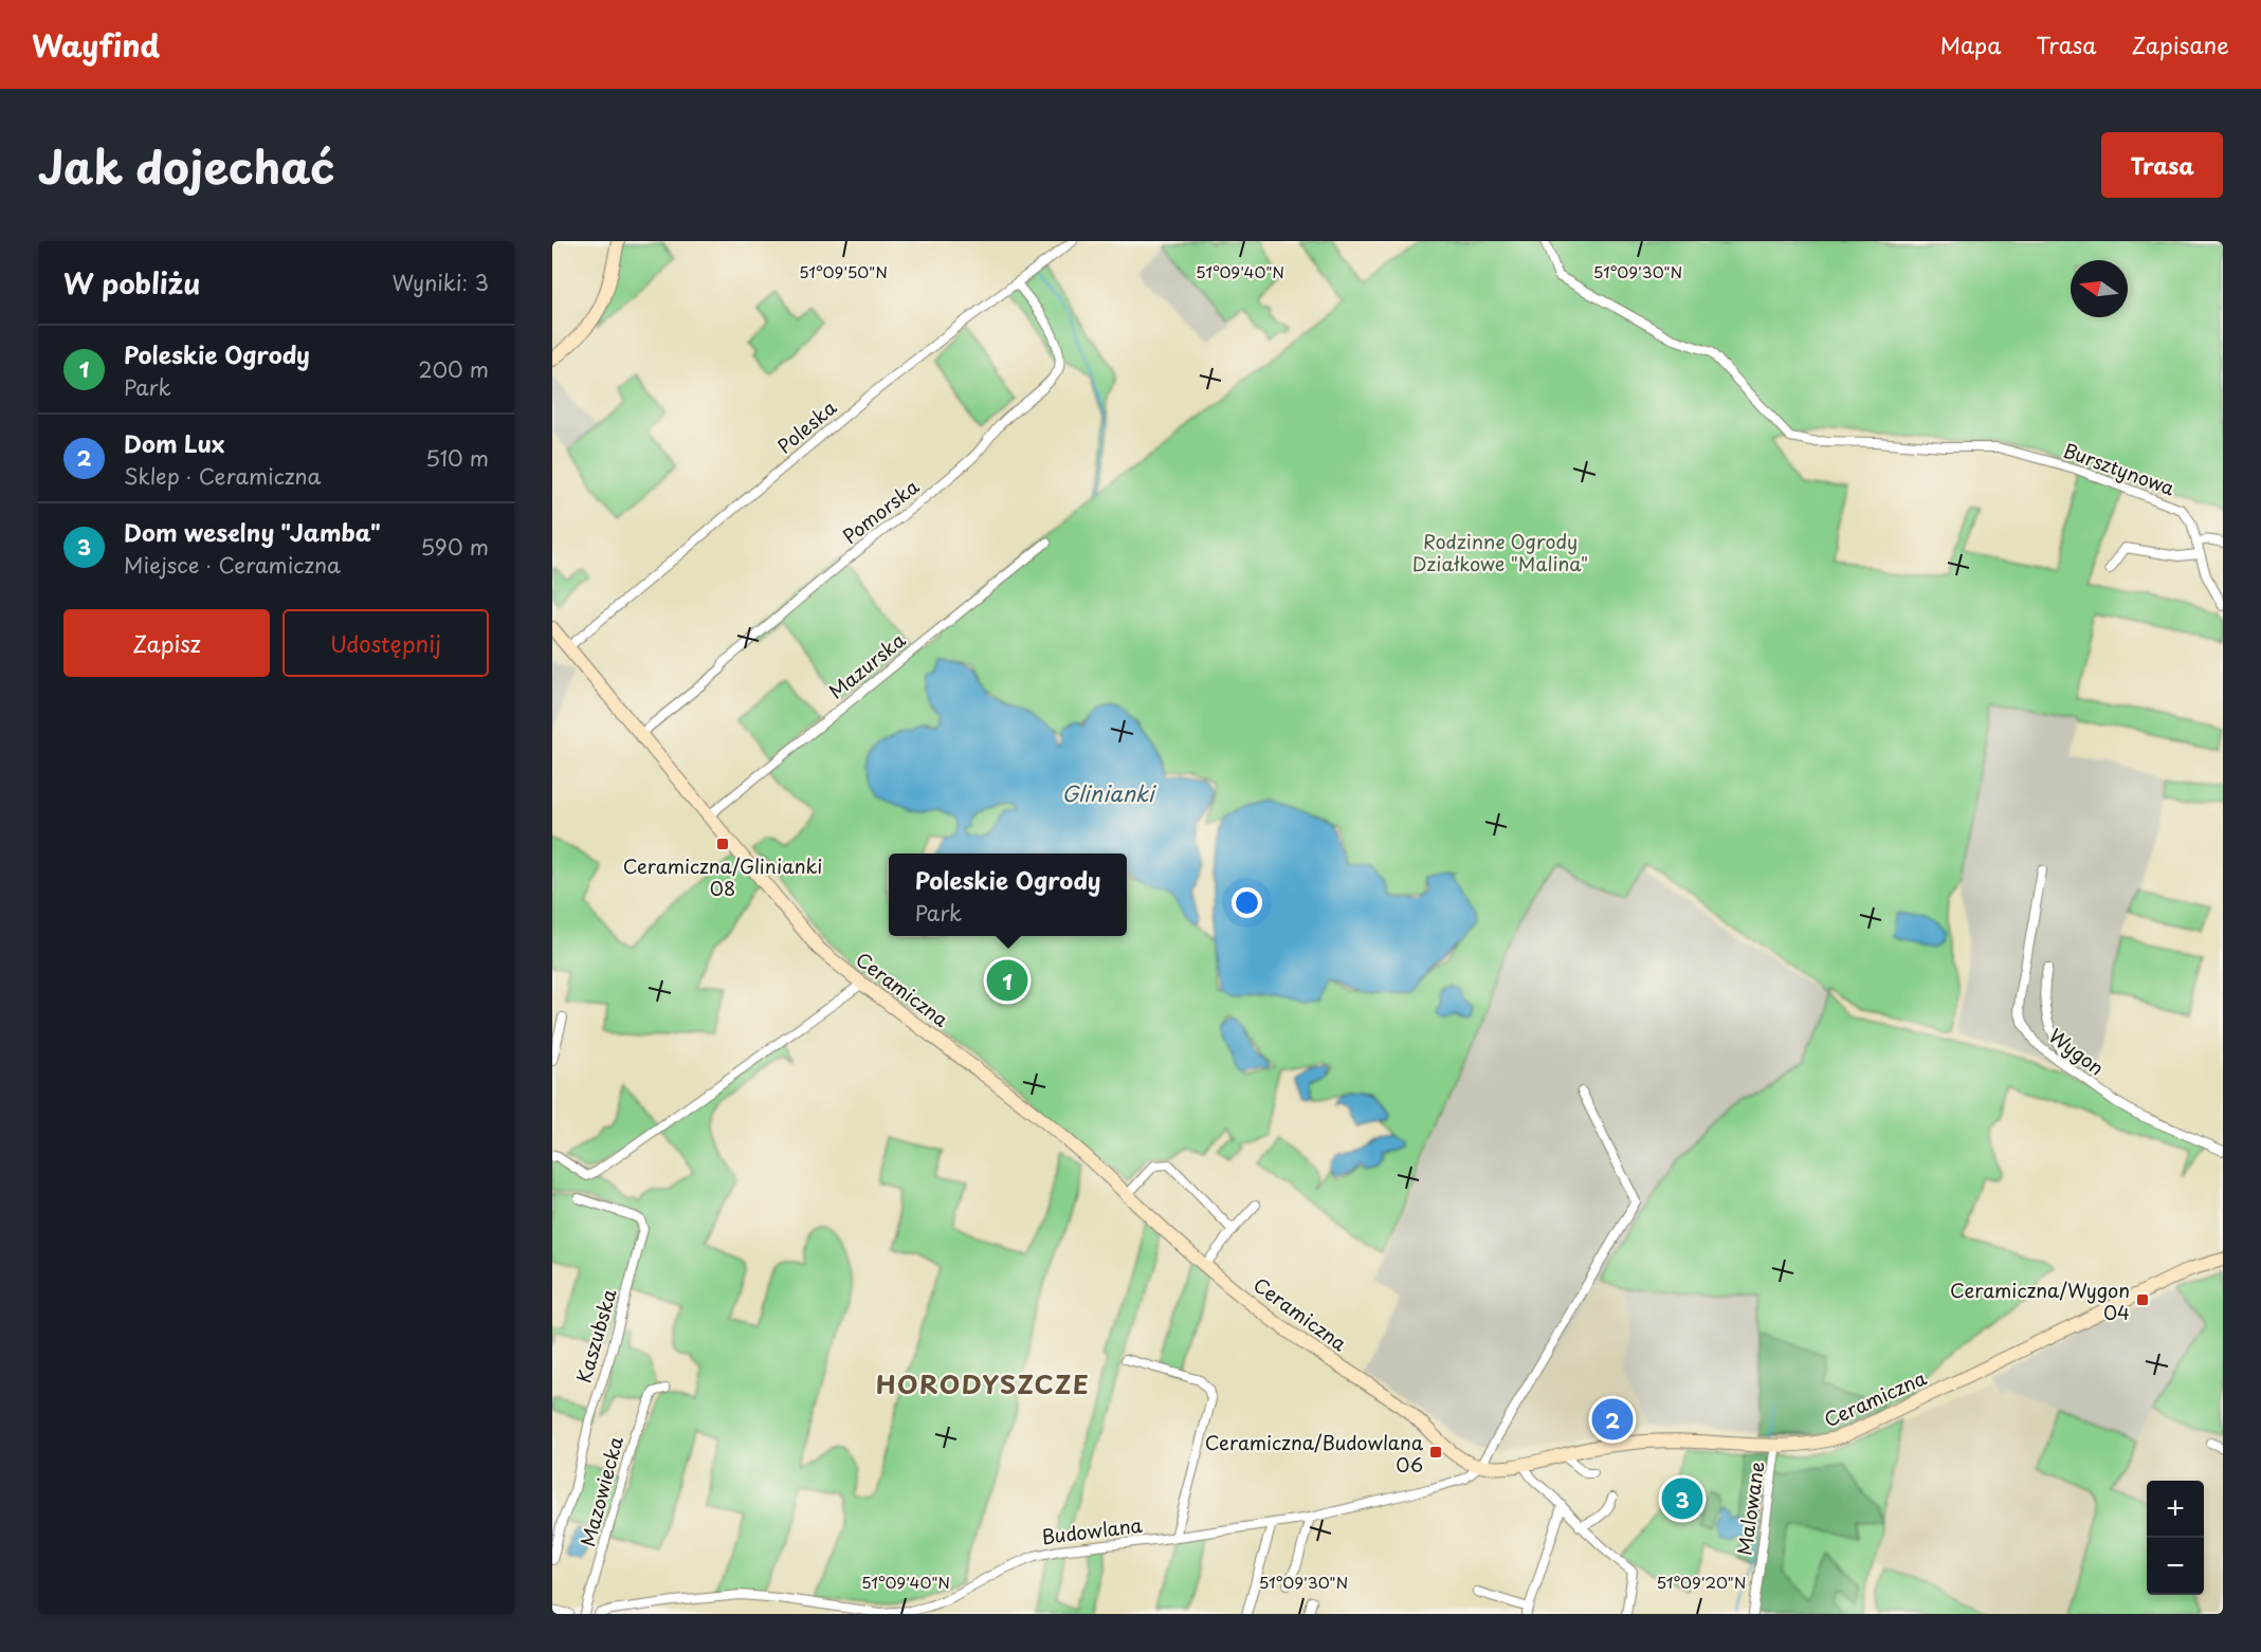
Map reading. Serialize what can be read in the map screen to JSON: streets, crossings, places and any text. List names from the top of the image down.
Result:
{
  "streets": {
    "street": [
      "Poleska",
      "Bursztynowa",
      "Pomorska",
      "Mazurska",
      "Ceramiczna",
      "Wygon",
      "Kaszubska",
      "Mazowiecka",
      "Malowane",
      "Budowlana"
    ]
  },
  "crossings": [
    ["Poleska", "Pomorska"],
    ["Poleska", "Ceramiczna"],
    ["Pomorska", "Ceramiczna"],
    ["Mazurska", "Ceramiczna"],
    ["Ceramiczna", "Malowane"],
    ["Ceramiczna", "Budowlana"]
  ],
  "districts": ["HORODYSZCZE"],
  "water": ["Glinianki"],
  "parks": ["Rodzinne Ogrody Działkowe \"Malina\""],
  "places": {
    "transit": ["Ceramiczna/Glinianki 08", "Ceramiczna/Wygon 04", "Ceramiczna/Budowlana 06"]
  },
  "north": "left",
  "page": {
    "header": "Wayfind",
    "nav": ["Mapa", "Trasa", "Zapisane"],
    "title": "Jak dojechać",
    "buttons": [
      "Trasa",
      ["Zapisz", "Udostępnij"]
    ],
    "heading": ["W pobliżu", "Wyniki: 3"],
    "list": [
      {
        "mark": "1",
        "name": "Poleskie Ogrody",
        "note": "Park",
        "value": "200 m"
      },
      {
        "mark": "2",
        "name": "Dom Lux",
        "note": "Sklep · Ceramiczna",
        "value": "510 m"
      },
      {
        "mark": "3",
        "name": "Dom weselny \"Jamba\"",
        "note": "Miejsce · Ceramiczna",
        "value": "590 m"
      }
    ],
    "popup": ["Poleskie Ogrody", "Park"],
    "pins": ["1", "2", "3"],
    "map_buttons": ["+", "−"]
  },
  "coordinates": [
    "51°09'50\"N",
    "51°09'40\"N",
    "51°09'30\"N",
    "51°09'20\"N"
  ]
}
